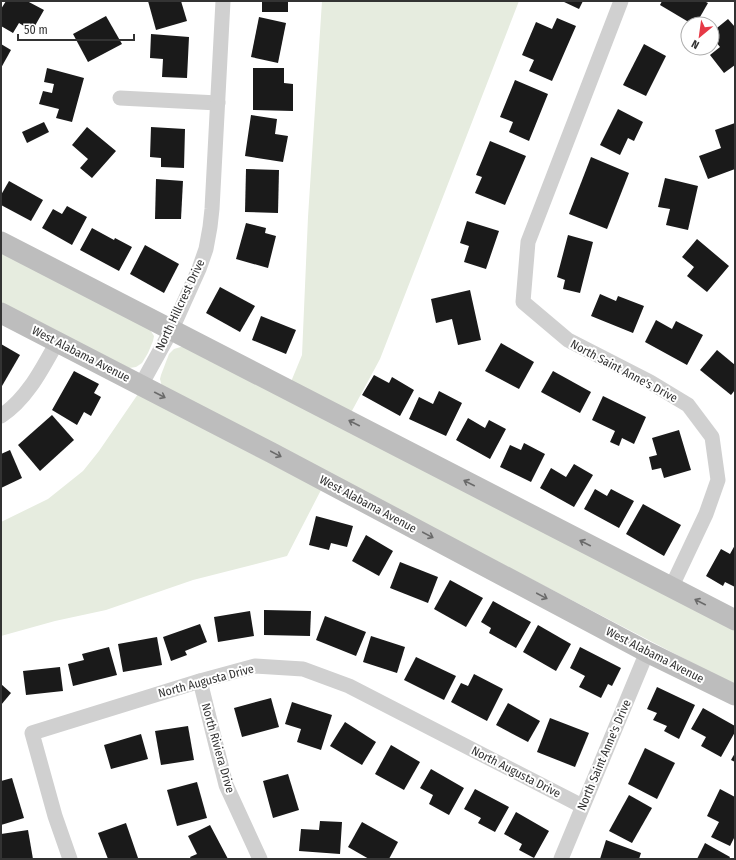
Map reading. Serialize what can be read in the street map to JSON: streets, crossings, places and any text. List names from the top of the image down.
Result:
{
  "streets": {
    "street": [
      "North Hillcrest Drive",
      "West Alabama Avenue",
      "North Saint Anne's Drive",
      "North Augusta Drive",
      "North Riviera Drive"
    ]
  },
  "crossings": [
    ["North Hillcrest Drive", "West Alabama Avenue"],
    ["West Alabama Avenue", "North Saint Anne's Drive"],
    ["North Saint Anne's Drive", "North Augusta Drive"],
    ["North Augusta Drive", "North Riviera Drive"]
  ],
  "scale_bar": "50 m",
  "north": "bottom left"
}
